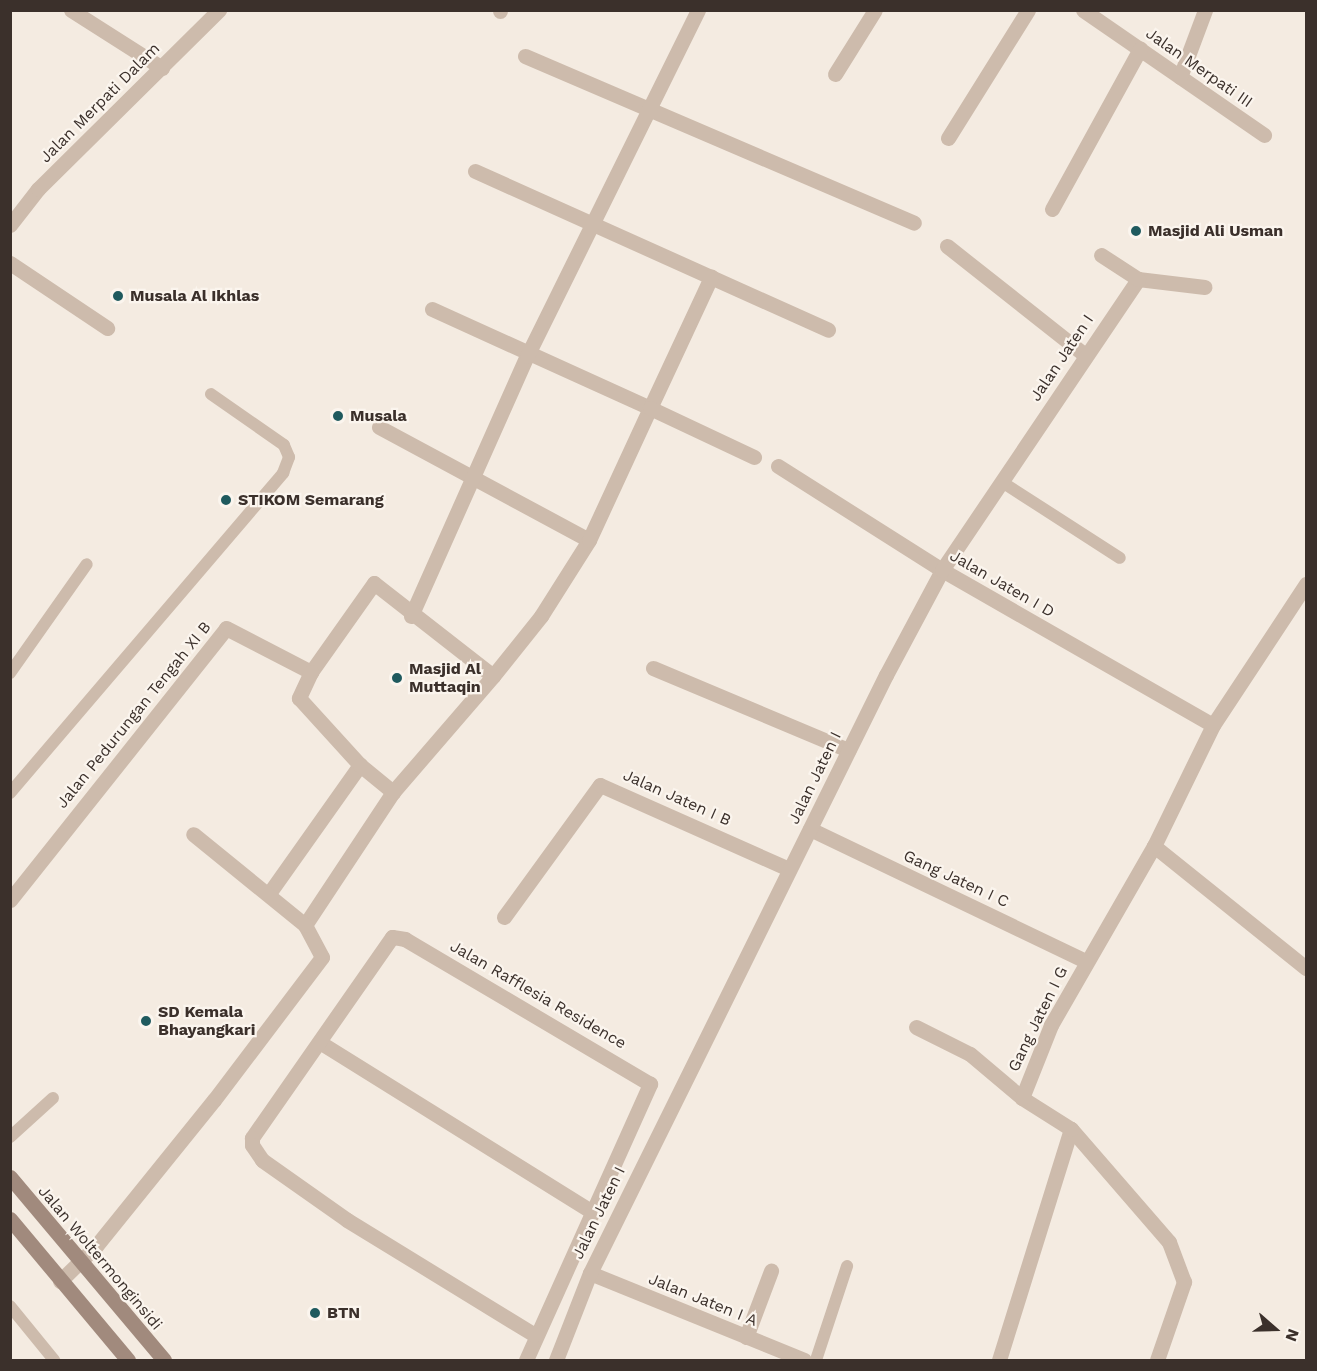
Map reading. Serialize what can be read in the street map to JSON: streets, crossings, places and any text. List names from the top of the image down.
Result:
{
  "streets": {
    "main road": ["Jalan Woltermonginsidi"],
    "street": [
      "Jalan Merpati III",
      "Jalan Merpati Dalam",
      "Jalan Jaten I",
      "Jalan Jaten I D",
      "Jalan Pedurungan Tengah XI B",
      "Jalan Jaten I B",
      "Gang Jaten I C",
      "Jalan Rafflesia Residence",
      "Gang Jaten I G",
      "Jalan Jaten I A"
    ]
  },
  "crossings": [
    ["Jalan Jaten I", "Jalan Jaten I D"],
    ["Jalan Jaten I", "Jalan Jaten I B"],
    ["Jalan Jaten I", "Gang Jaten I C"],
    ["Jalan Jaten I", "Jalan Jaten I A"],
    ["Jalan Jaten I D", "Gang Jaten I G"],
    ["Gang Jaten I C", "Gang Jaten I G"]
  ],
  "places": [
    "Masjid Ali Usman",
    "Musala Al Ikhlas",
    "Musala",
    "STIKOM Semarang",
    "Masjid Al Muttaqin",
    "SD Kemala Bhayangkari",
    "BTN"
  ],
  "north": "right"
}
